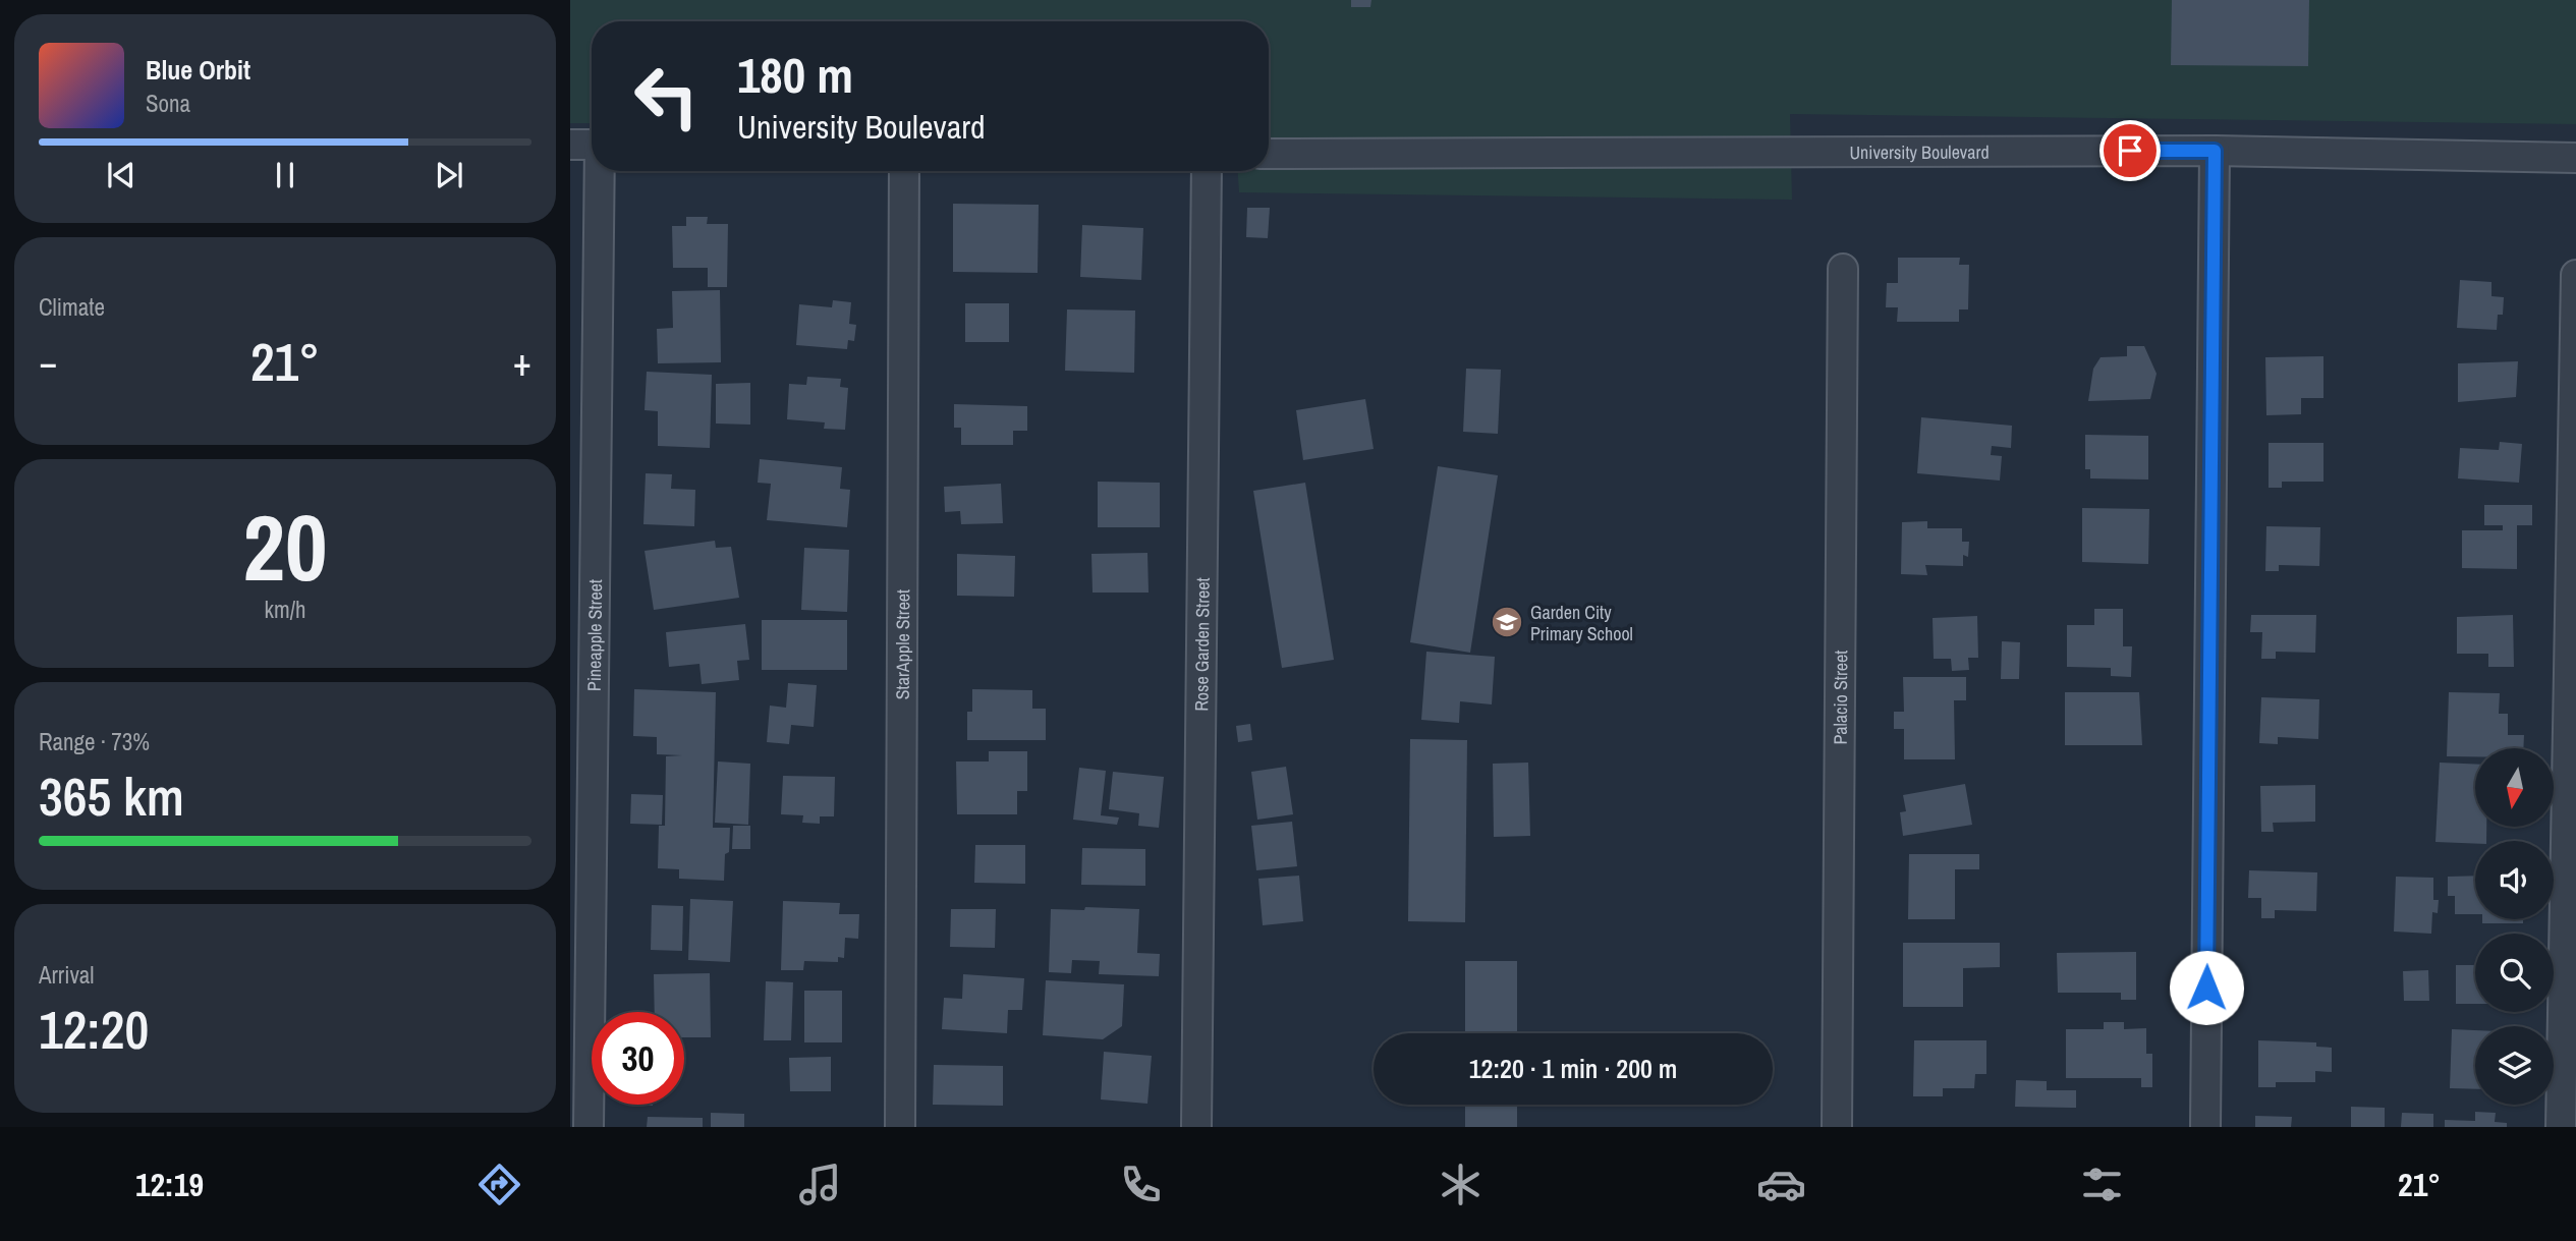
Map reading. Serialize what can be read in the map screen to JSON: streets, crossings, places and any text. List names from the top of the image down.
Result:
{
  "streets": {
    "street": [
      "University Boulevard",
      "Pineapple Street",
      "StarApple Street",
      "Rose Garden Street",
      "Palacio Street"
    ]
  },
  "places": {
    "school or university": ["Garden City Primary School"]
  },
  "north": "bottom",
  "page": {
    "turn": ["180 m", "University Boulevard"],
    "song": ["Blue Orbit", "Sona"],
    "tile": [
      "Climate",
      ["20", "km/h"],
      ["Range · 73%", "365 km"],
      ["Arrival", "12:20"]
    ],
    "heat": ["−", "21°", "+"],
    "limit": "30",
    "trip": "12:20 · 1 min · 200 m",
    "tabs": ["12:19", "21°"]
  }
}
